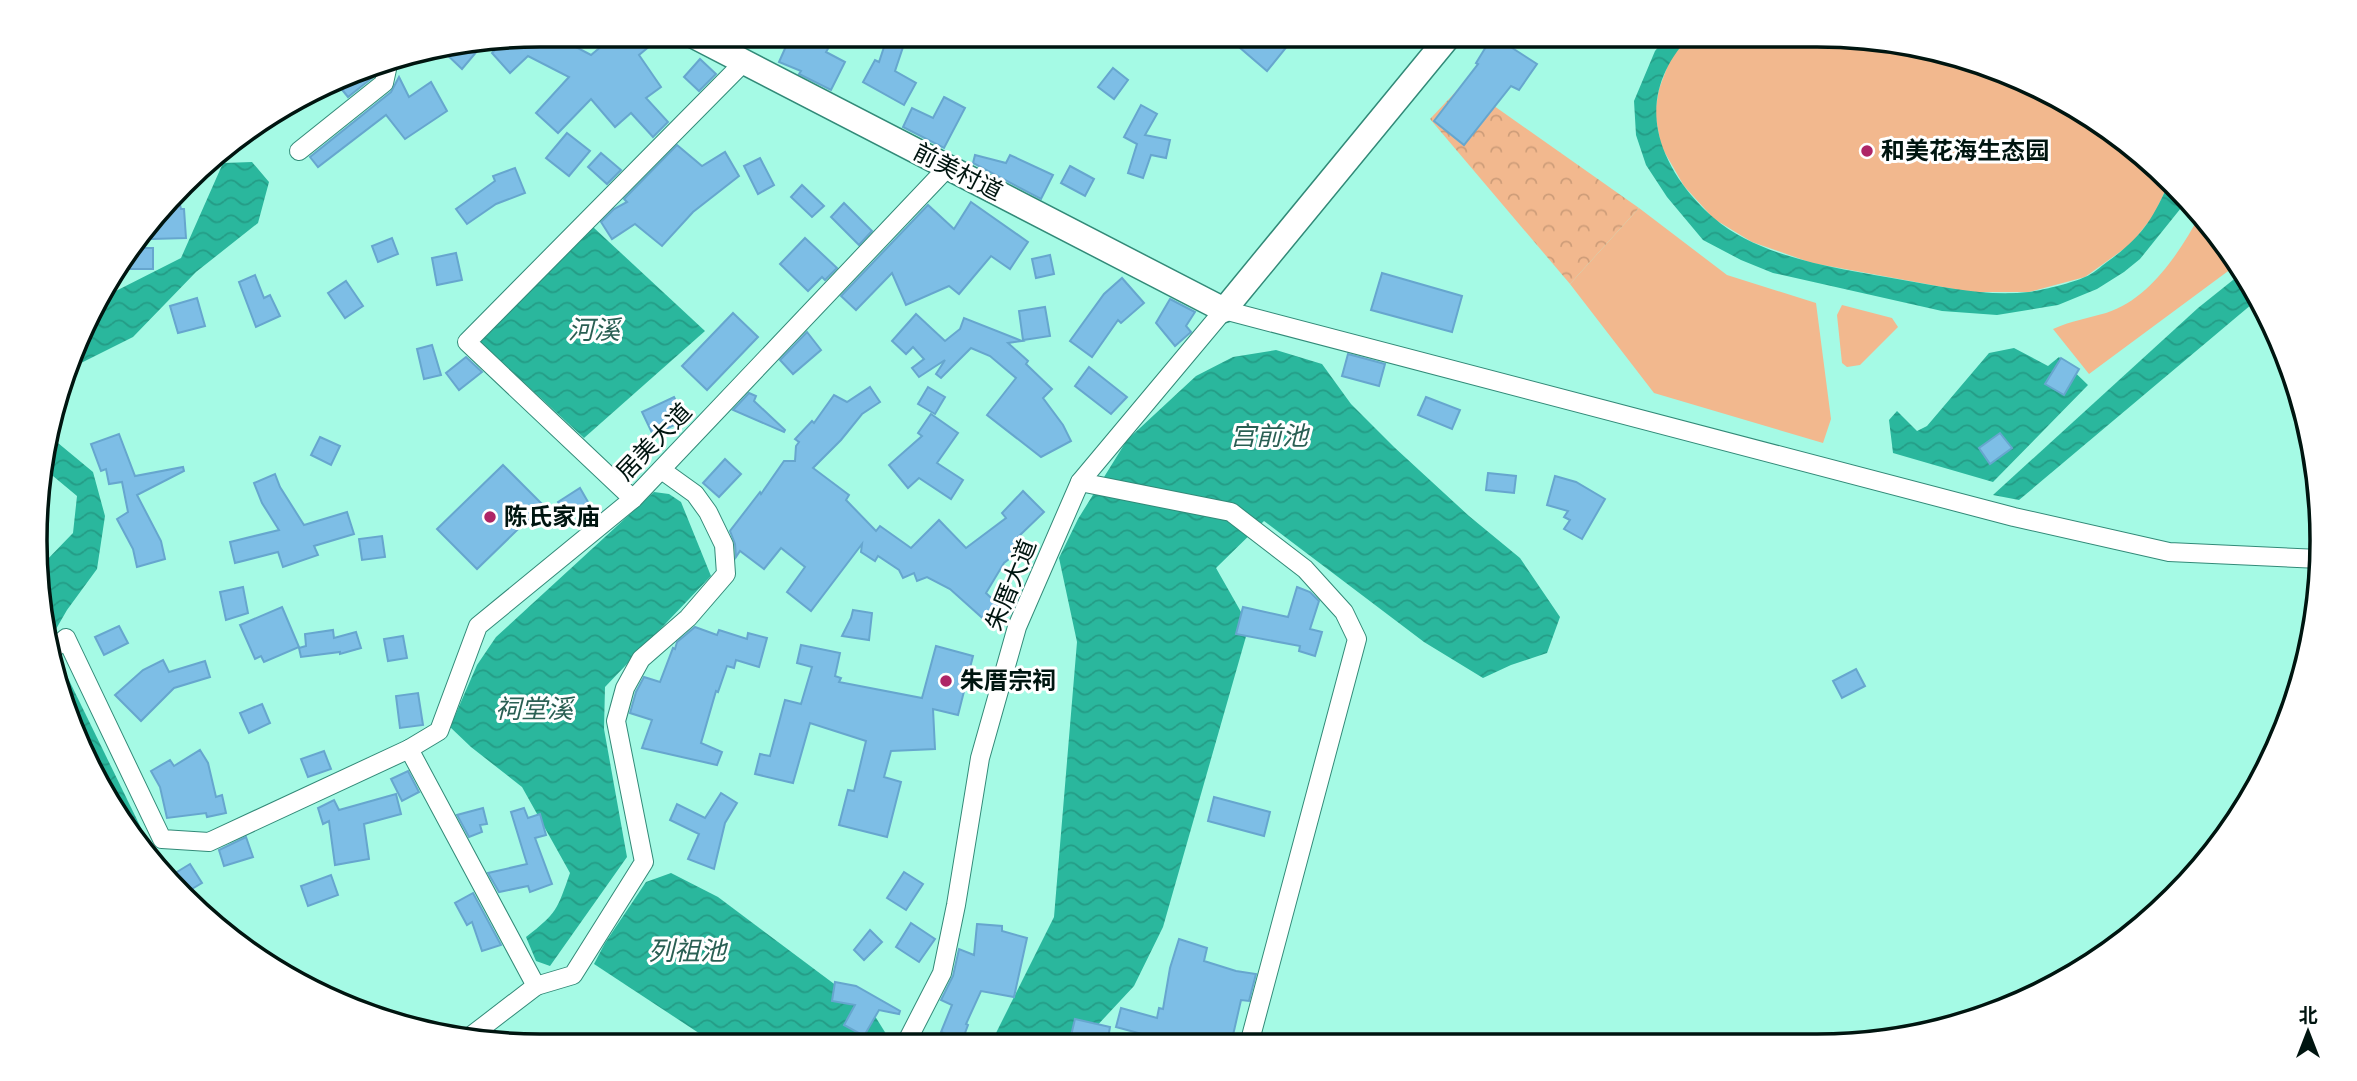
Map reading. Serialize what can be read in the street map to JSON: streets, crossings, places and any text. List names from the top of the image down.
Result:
{
  "streets": {
    "street": ["前美村道", "居美大道", "朱厝大道"]
  },
  "crossings": [
    ["前美村道", "居美大道"],
    ["前美村道", "朱厝大道"]
  ],
  "water": [
    "河溪",
    "宫前池",
    "祠堂溪",
    "列祖池"
  ],
  "places": ["和美花海生态园", "陈氏家庙", "朱厝宗祠"],
  "north": "top"
}
